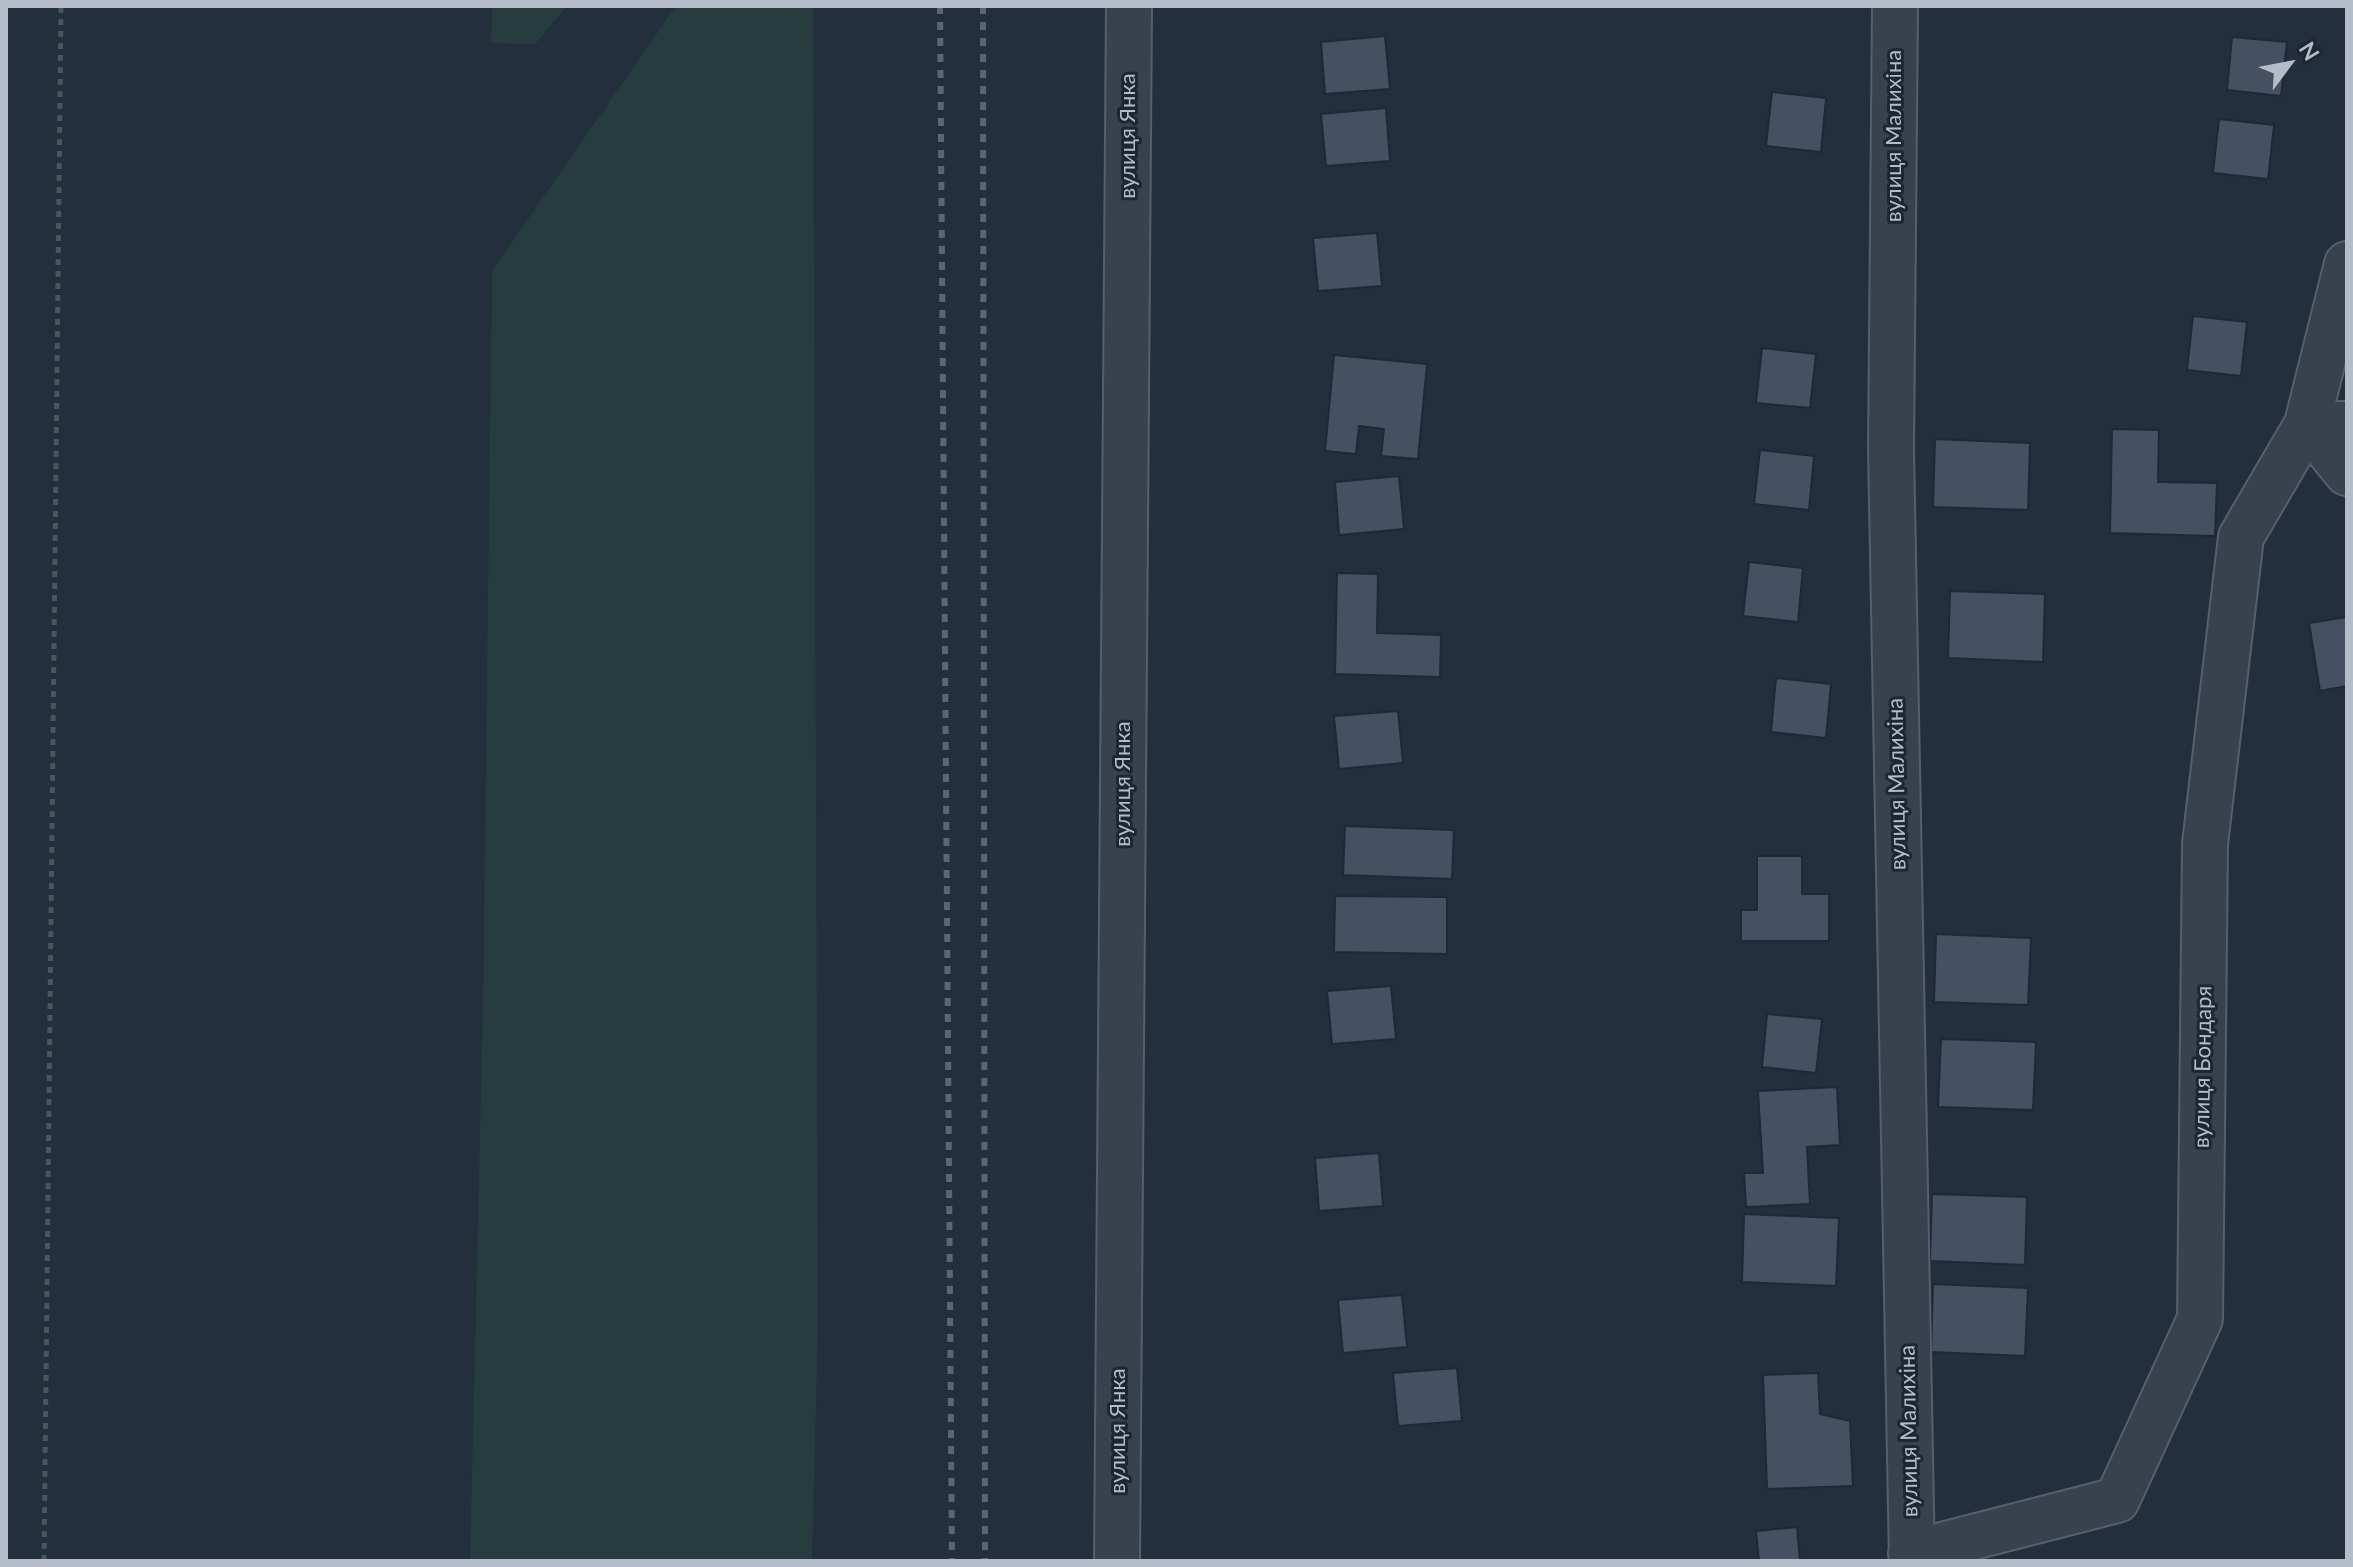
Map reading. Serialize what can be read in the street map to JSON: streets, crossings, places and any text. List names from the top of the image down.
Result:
{
  "streets": {
    "street": ["вулиця Янка", "вулиця Малихіна", "вулиця Бондаря"]
  },
  "crossings": [
    ["вулиця Малихіна", "вулиця Бондаря"]
  ],
  "north": "top right"
}
